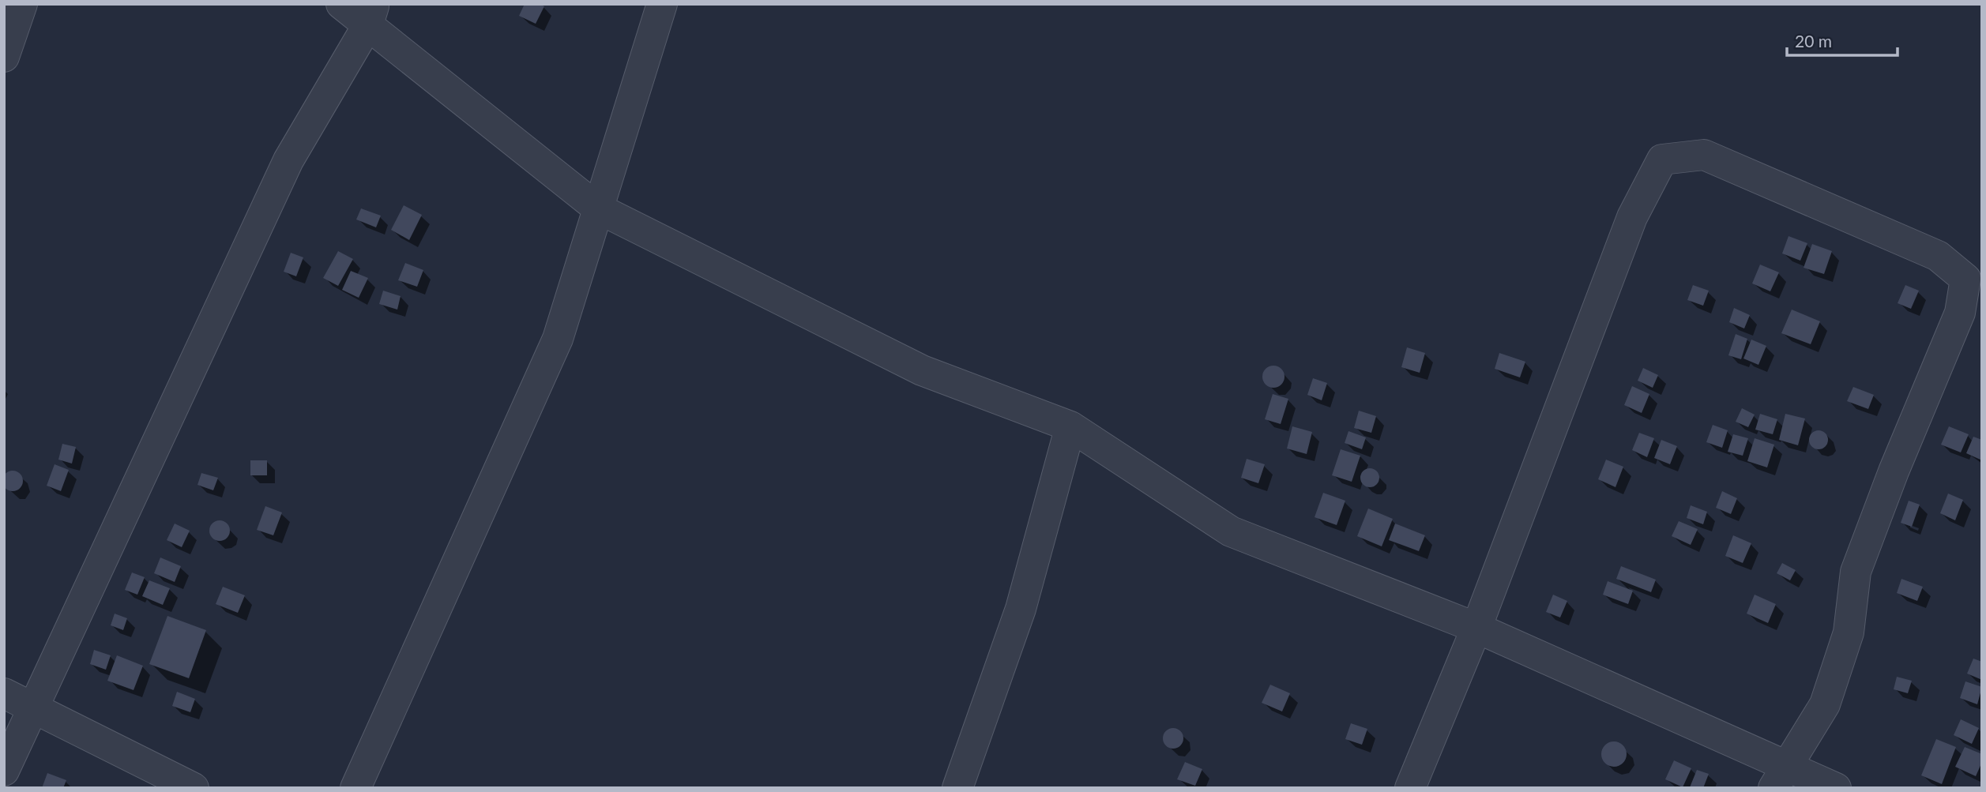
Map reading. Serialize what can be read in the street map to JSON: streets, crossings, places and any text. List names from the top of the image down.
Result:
{
  "scale_bar": "20 m"
}
